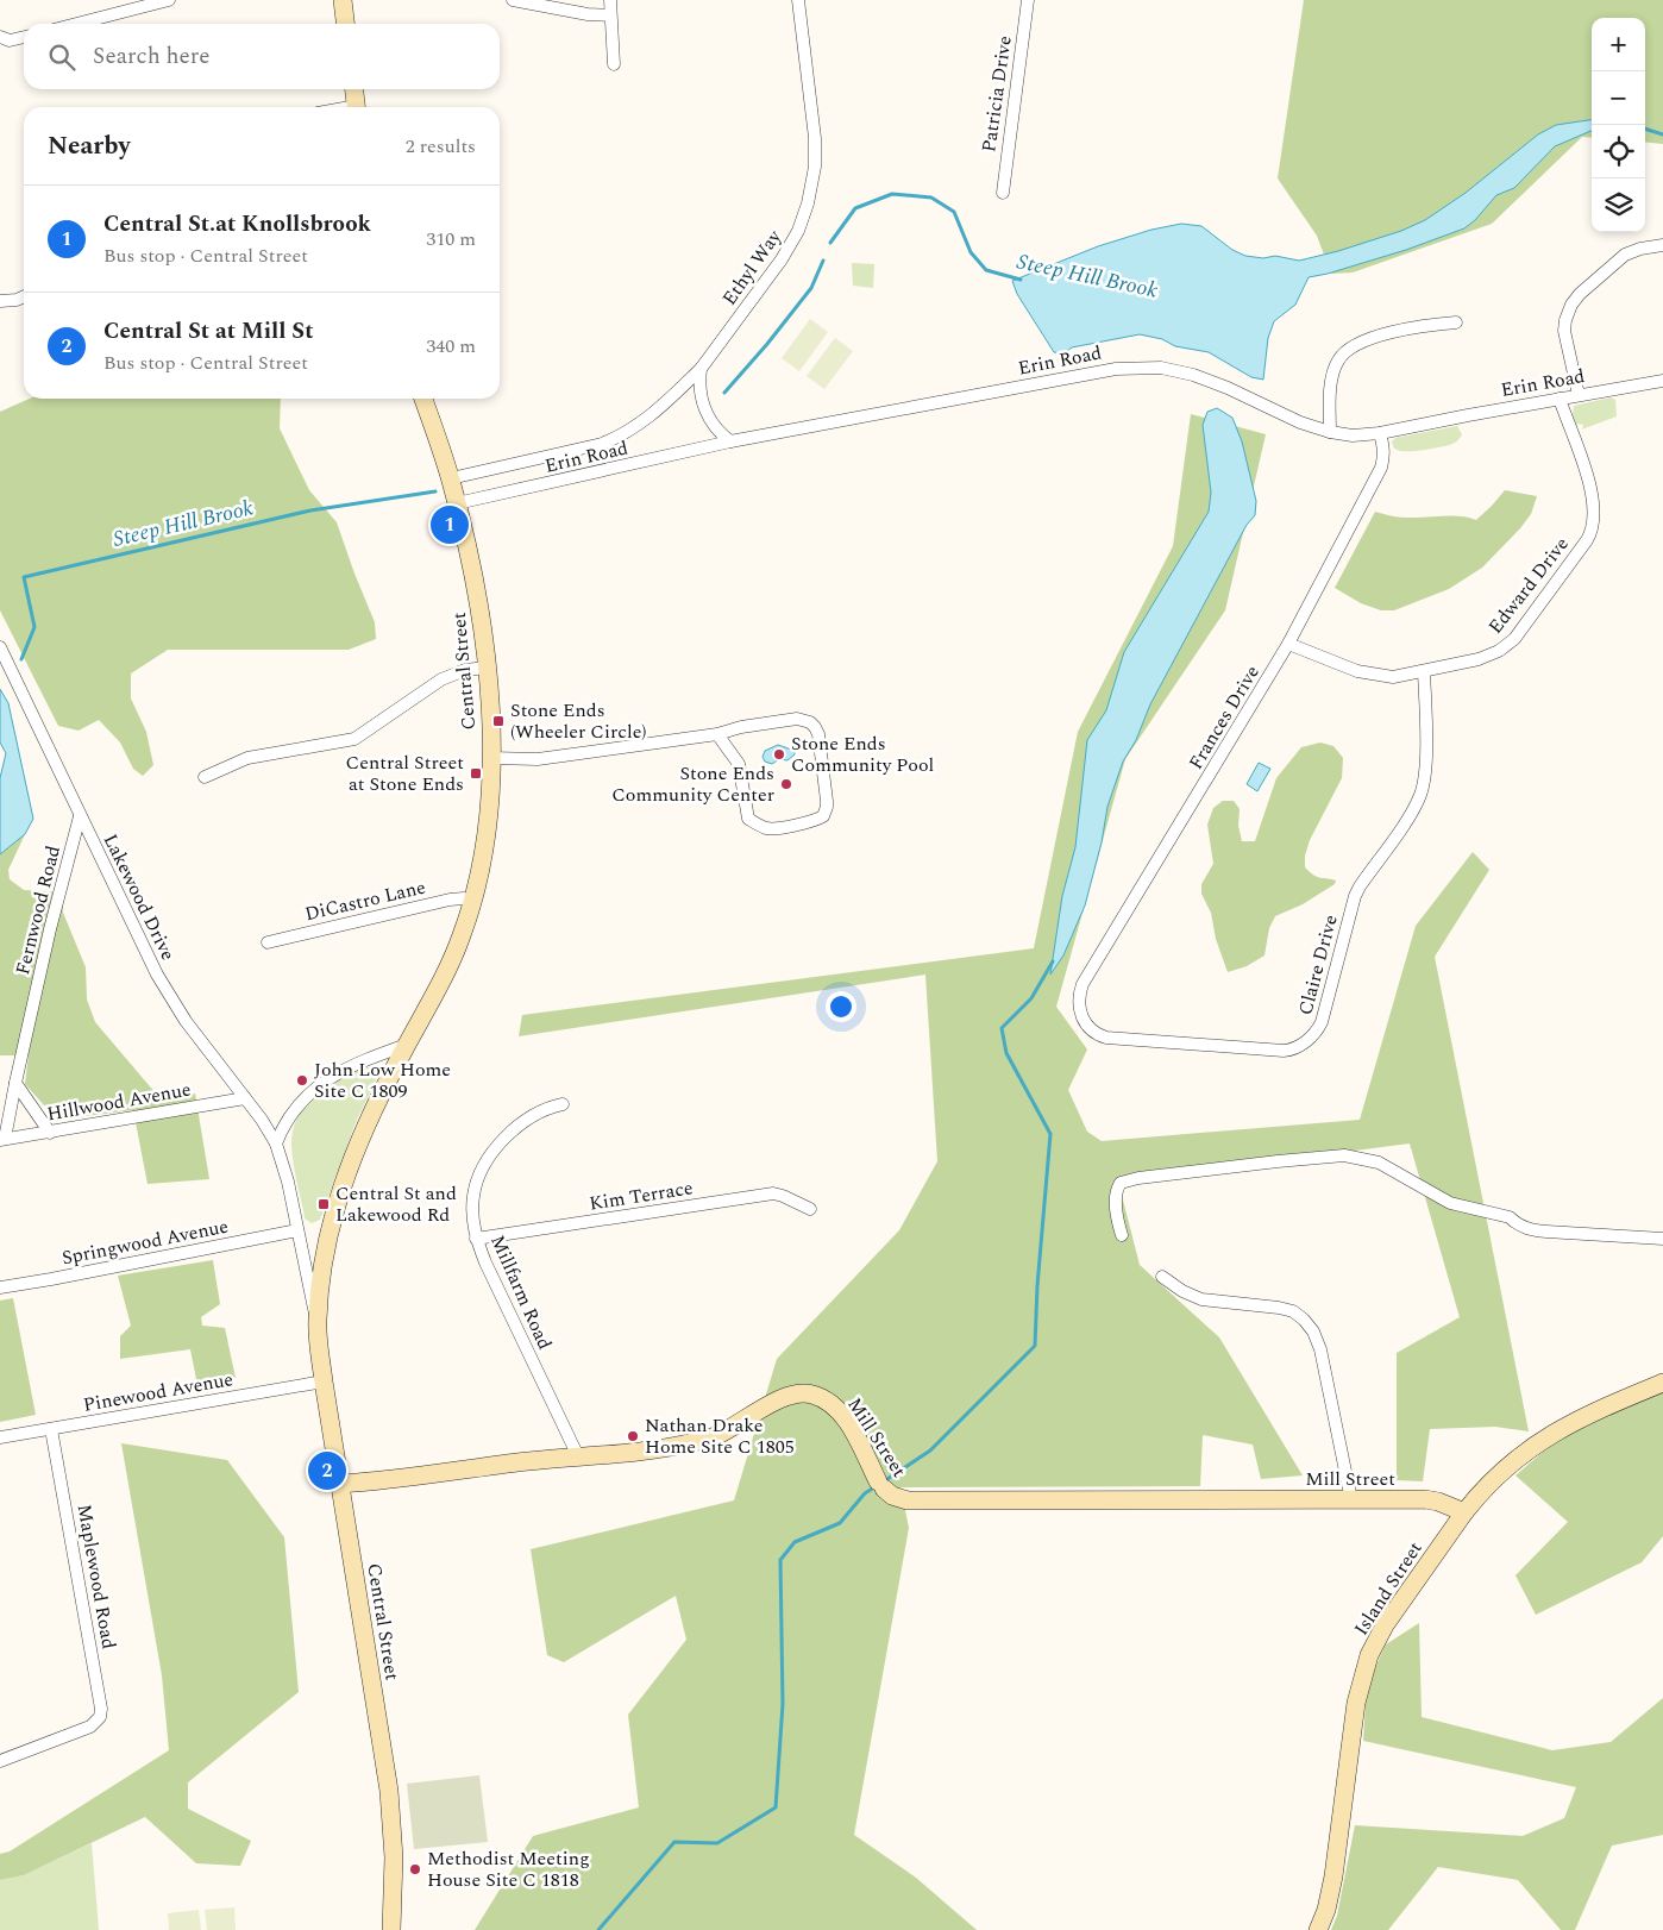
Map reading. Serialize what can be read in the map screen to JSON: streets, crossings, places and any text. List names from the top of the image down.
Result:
{
  "streets": {
    "street": [
      "Patricia Drive",
      "Ethyl Way",
      "Erin Road",
      "Edward Drive",
      "Central Street",
      "Frances Drive",
      "Lakewood Drive",
      "DiCastro Lane",
      "Fernwood Road",
      "Claire Drive",
      "Hillwood Avenue",
      "Kim Terrace",
      "Springwood Avenue",
      "Millfarm Road",
      "Pinewood Avenue",
      "Mill Street",
      "Maplewood Road",
      "Island Street"
    ]
  },
  "crossings": [
    ["Ethyl Way", "Central Street"],
    ["Erin Road", "Edward Drive"],
    ["Erin Road", "Central Street"],
    ["Erin Road", "Frances Drive"],
    ["Edward Drive", "Frances Drive"],
    ["Edward Drive", "Claire Drive"],
    ["Central Street", "Lakewood Drive"],
    ["Central Street", "DiCastro Lane"],
    ["Central Street", "Springwood Avenue"],
    ["Central Street", "Pinewood Avenue"],
    ["Central Street", "Mill Street"],
    ["Frances Drive", "Claire Drive"],
    ["Lakewood Drive", "Fernwood Road"],
    ["Lakewood Drive", "Hillwood Avenue"],
    ["Fernwood Road", "Hillwood Avenue"],
    ["Kim Terrace", "Millfarm Road"],
    ["Millfarm Road", "Mill Street"],
    ["Pinewood Avenue", "Maplewood Road"],
    ["Mill Street", "Island Street"]
  ],
  "water": ["Steep Hill Brook"],
  "places": {
    "transit": ["Stone Ends (Wheeler Circle)", "Central Street at Stone Ends", "Central St and Lakewood Rd"],
    "other": [
      "Stone Ends Community Pool",
      "Stone Ends Community Center",
      "John Low Home Site C 1809",
      "Nathan Drake Home Site C 1805",
      "Methodist Meeting House Site C 1818"
    ]
  },
  "page": {
    "map_buttons": ["+", "−"],
    "search": "Search here",
    "heading": ["Nearby", "2 results"],
    "list": [
      {
        "mark": "1",
        "name": "Central St.at Knollsbrook",
        "note": "Bus stop · Central Street",
        "value": "310 m"
      },
      {
        "mark": "2",
        "name": "Central St at Mill St",
        "note": "Bus stop · Central Street",
        "value": "340 m"
      }
    ],
    "pins": ["1", "2"]
  }
}
